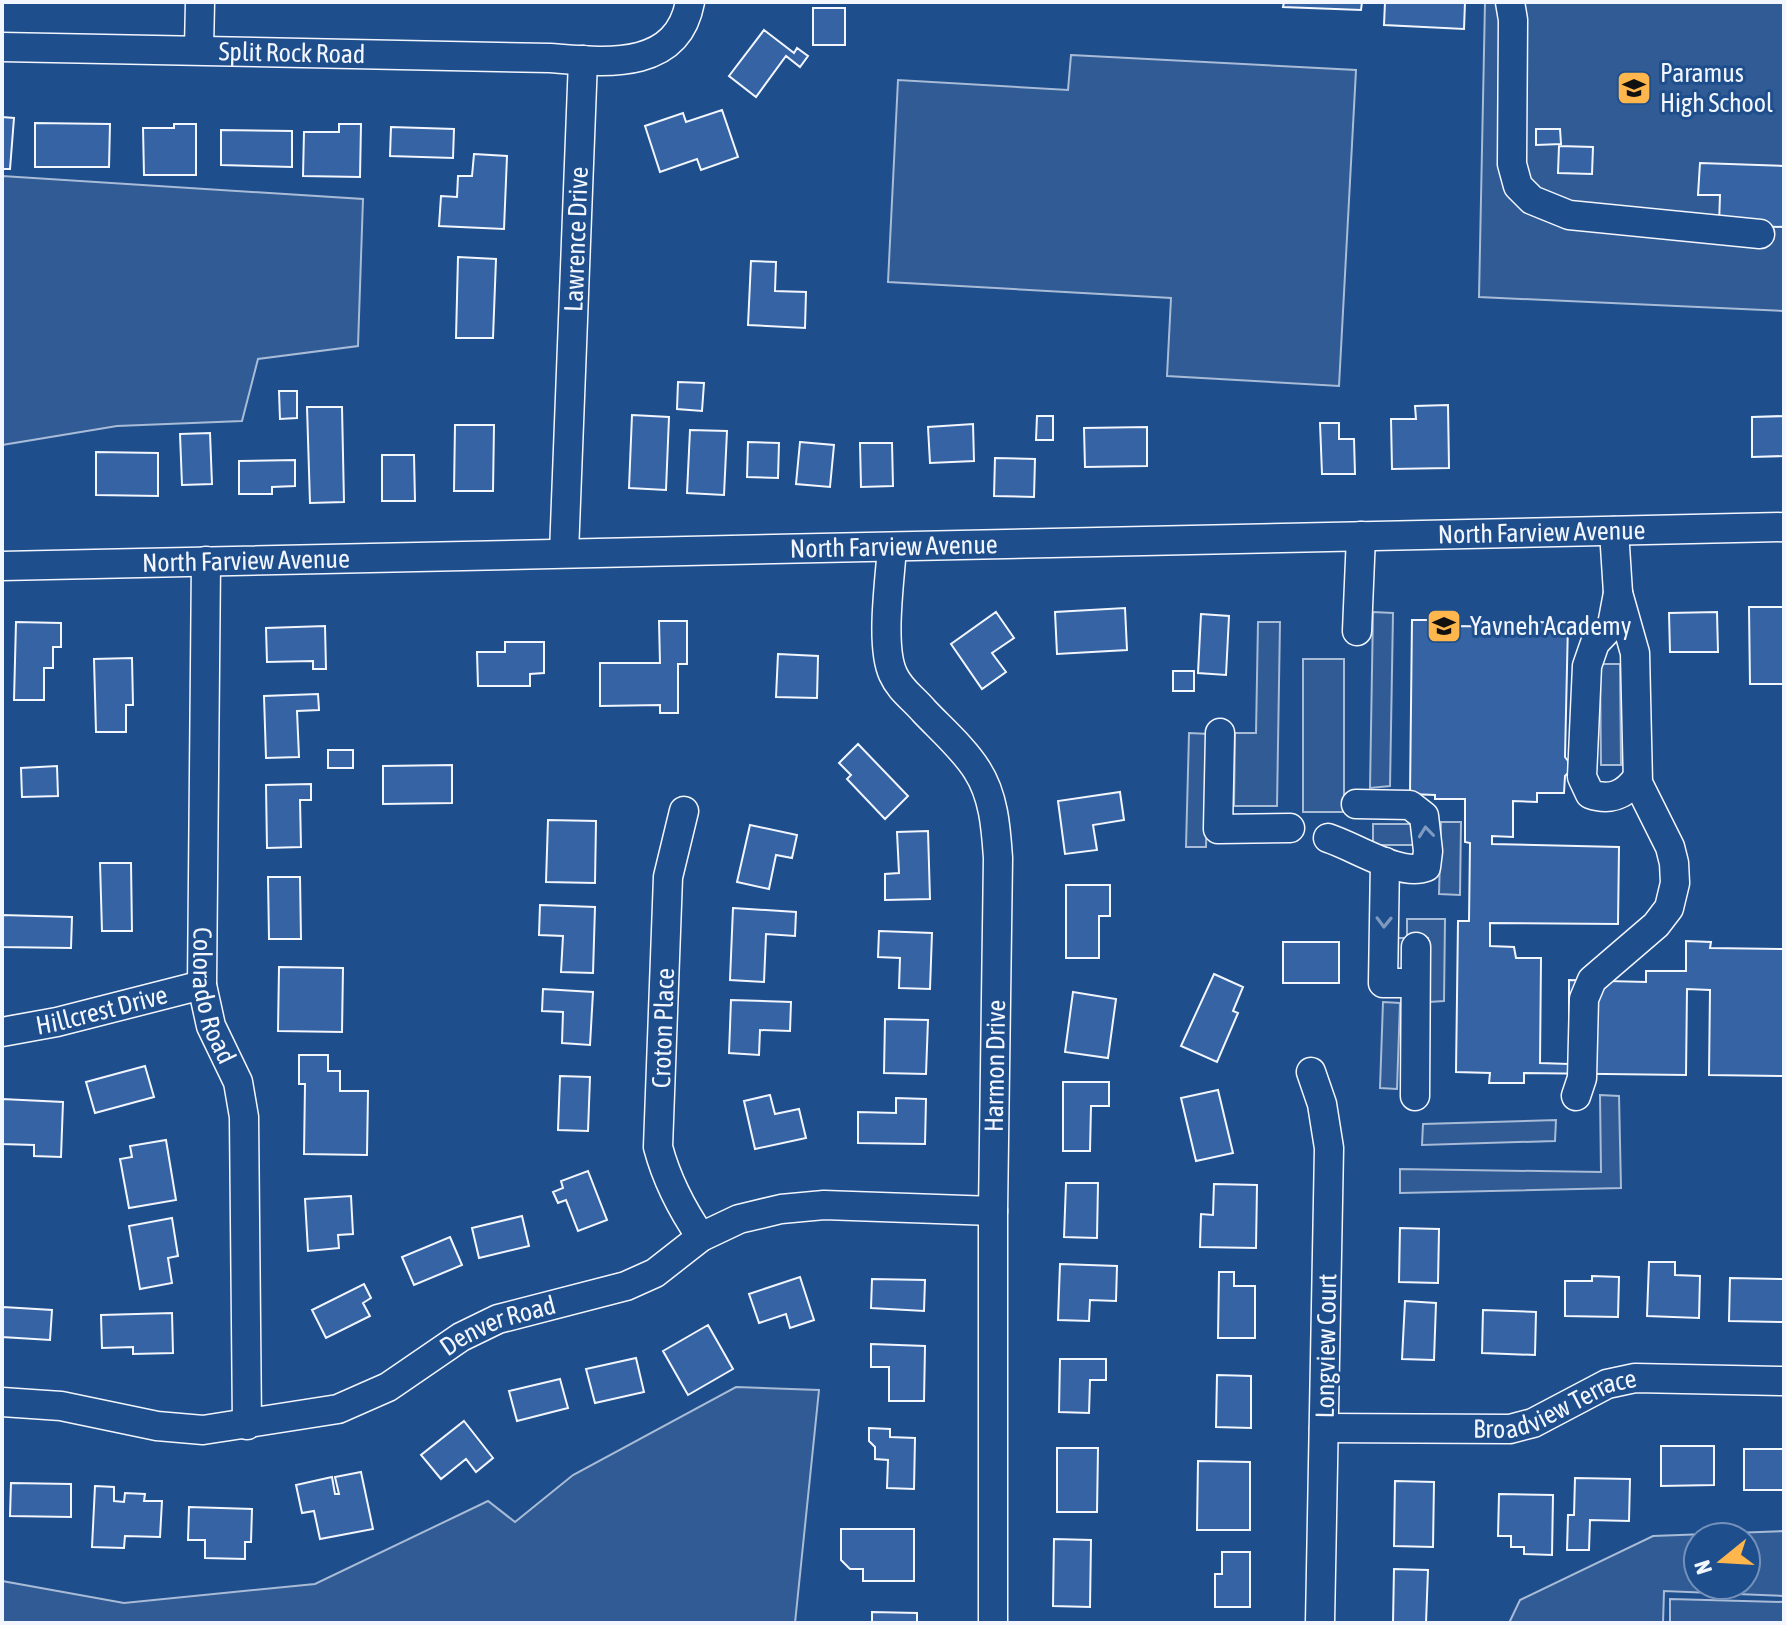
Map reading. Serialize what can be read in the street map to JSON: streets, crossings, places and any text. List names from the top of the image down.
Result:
{
  "streets": {
    "street": [
      "Split Rock Road",
      "Lawrence Drive",
      "North Farview Avenue",
      "Colorado Road",
      "Hillcrest Drive",
      "Croton Place",
      "Harmon Drive",
      "Denver Road",
      "Longview Court",
      "Broadview Terrace"
    ]
  },
  "crossings": [
    ["Split Rock Road", "Lawrence Drive"],
    ["Lawrence Drive", "North Farview Avenue"],
    ["North Farview Avenue", "Colorado Road"],
    ["North Farview Avenue", "Harmon Drive"],
    ["Colorado Road", "Hillcrest Drive"],
    ["Colorado Road", "Denver Road"],
    ["Croton Place", "Denver Road"],
    ["Harmon Drive", "Denver Road"],
    ["Longview Court", "Broadview Terrace"]
  ],
  "places": {
    "school or university": ["Paramus High School", "Yavneh Academy"]
  },
  "north": "left"
}
